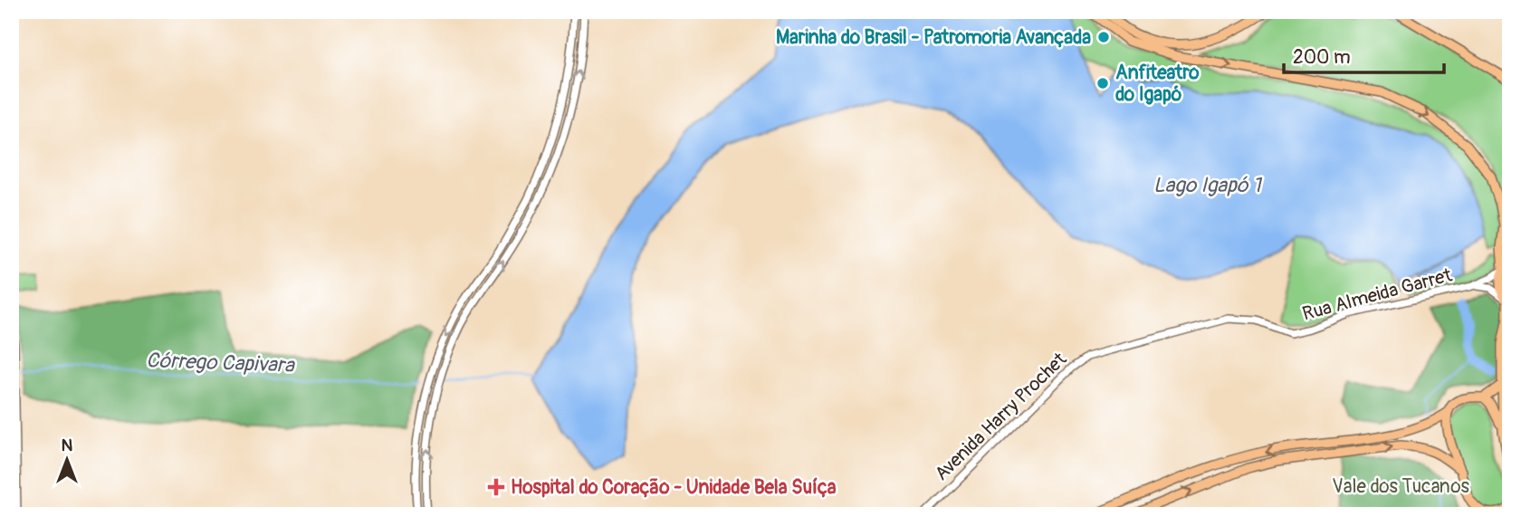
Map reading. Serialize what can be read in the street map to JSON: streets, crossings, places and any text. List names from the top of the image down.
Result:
{
  "streets": {
    "street": ["Rua Almeida Garret", "Avenida Harry Prochet"]
  },
  "crossings": [
    ["Rua Almeida Garret", "Avenida Harry Prochet"]
  ],
  "water": ["Lago Igapó 1", "Córrego Capivara"],
  "parks": ["Vale dos Tucanos"],
  "places": {
    "other": ["Marinha do Brasil - Patromoria Avançada", "Anfiteatro do Igapó"],
    "health": ["Hospital do Coração - Unidade Bela Suíça"]
  },
  "scale_bar": "200 m",
  "north": "top"
}
